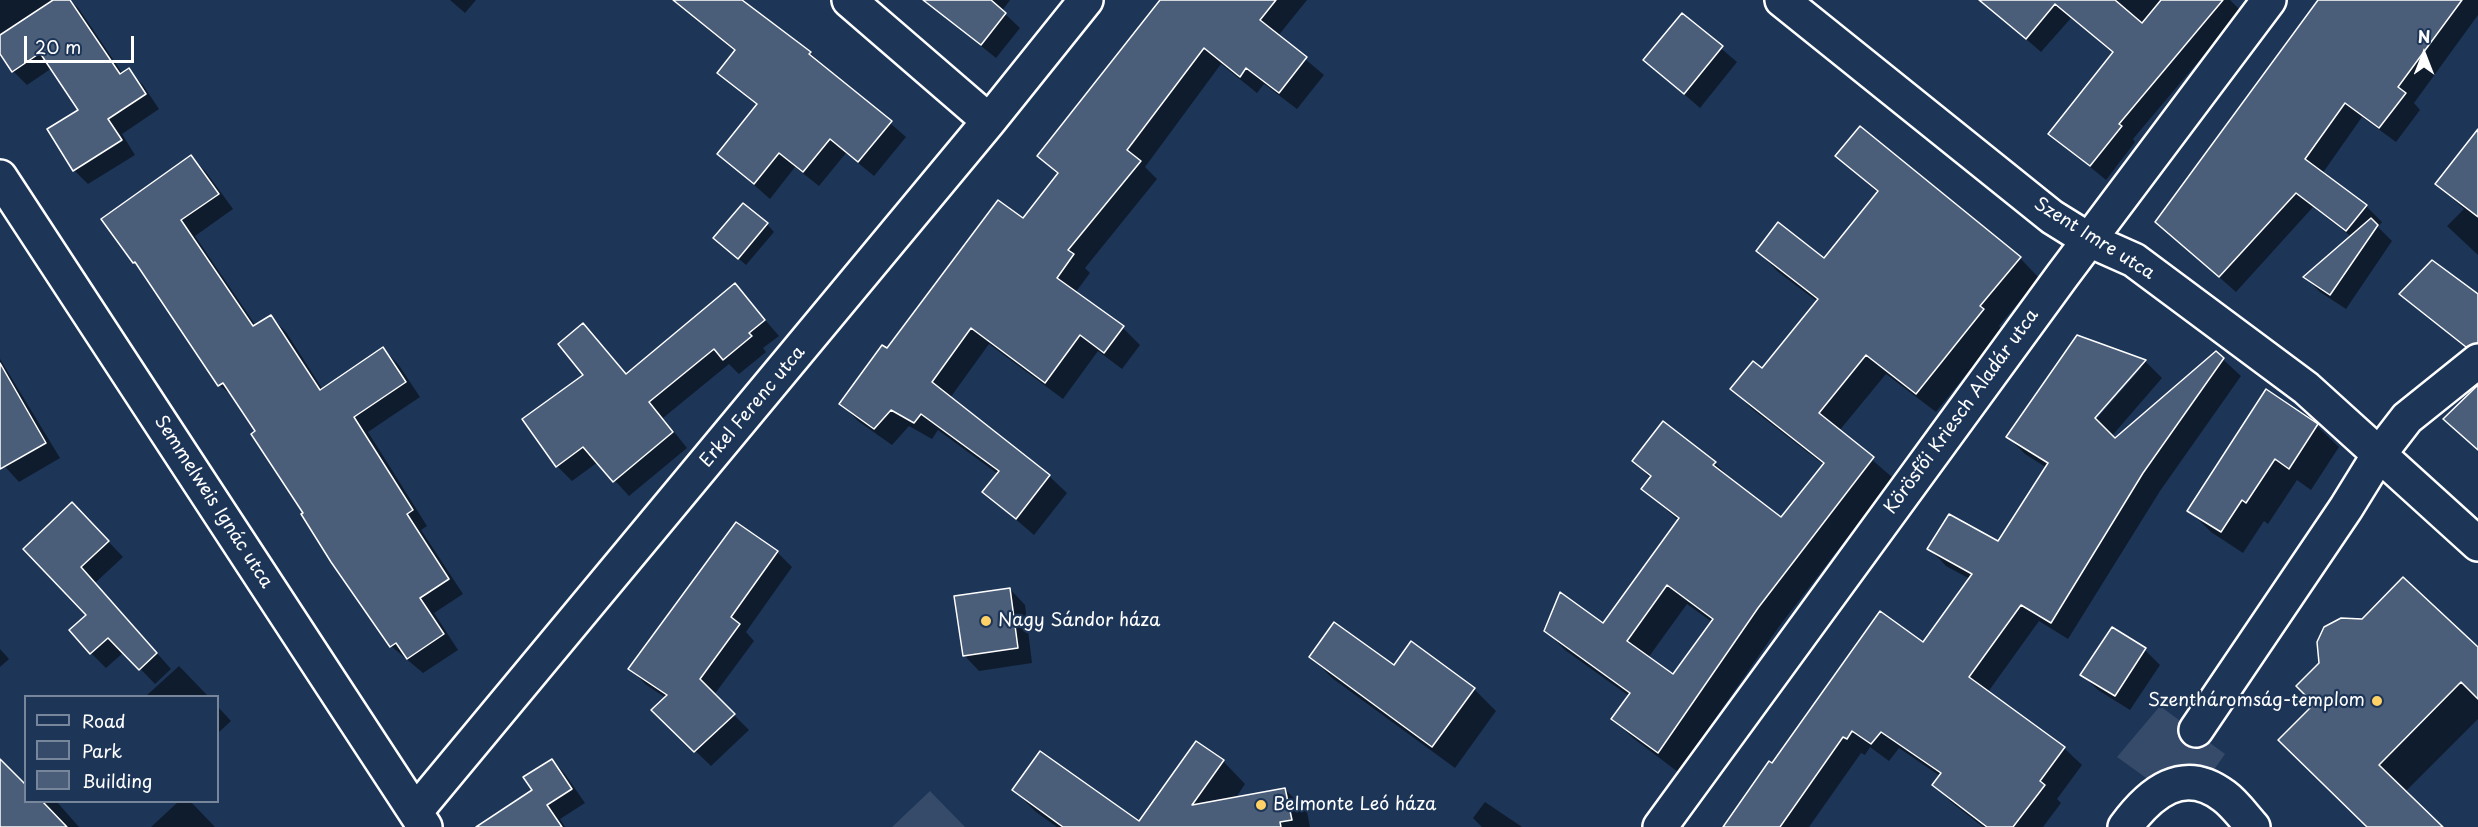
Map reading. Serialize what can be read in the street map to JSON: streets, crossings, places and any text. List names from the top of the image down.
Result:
{
  "streets": {
    "street": [
      "Szent Imre utca",
      "Erkel Ferenc utca",
      "Körösfői Kriesch Aladár utca",
      "Semmelweis Ignác utca"
    ]
  },
  "crossings": [
    ["Szent Imre utca", "Körösfői Kriesch Aladár utca"],
    ["Erkel Ferenc utca", "Semmelweis Ignác utca"]
  ],
  "places": ["Nagy Sándor háza", "Szentháromság-templom", "Belmonte Leó háza"],
  "legend": ["Road", "Park", "Building"],
  "scale_bar": "20 m",
  "north": "top"
}
